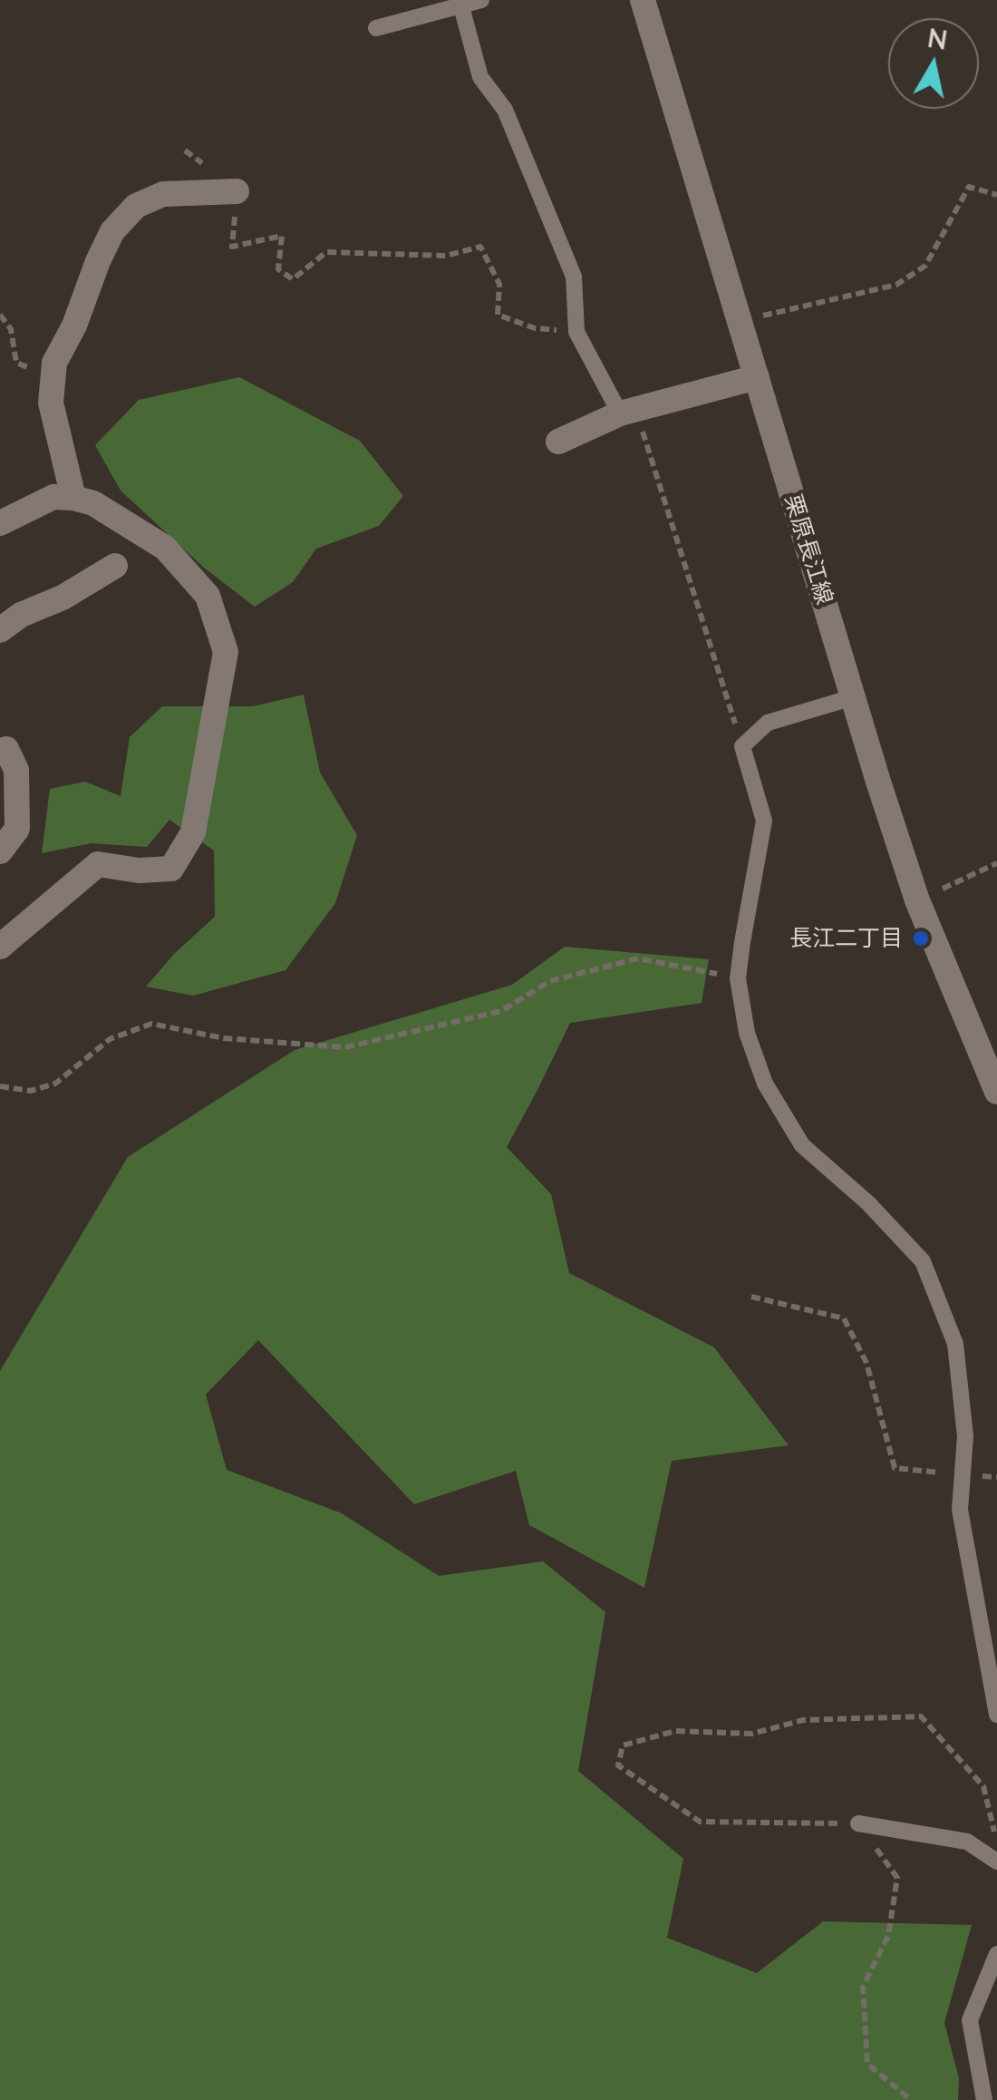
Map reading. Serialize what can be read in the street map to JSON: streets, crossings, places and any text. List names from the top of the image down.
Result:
{
  "streets": {
    "street": ["栗原長江線"]
  },
  "places": ["長江二丁目"],
  "north": "top"
}
